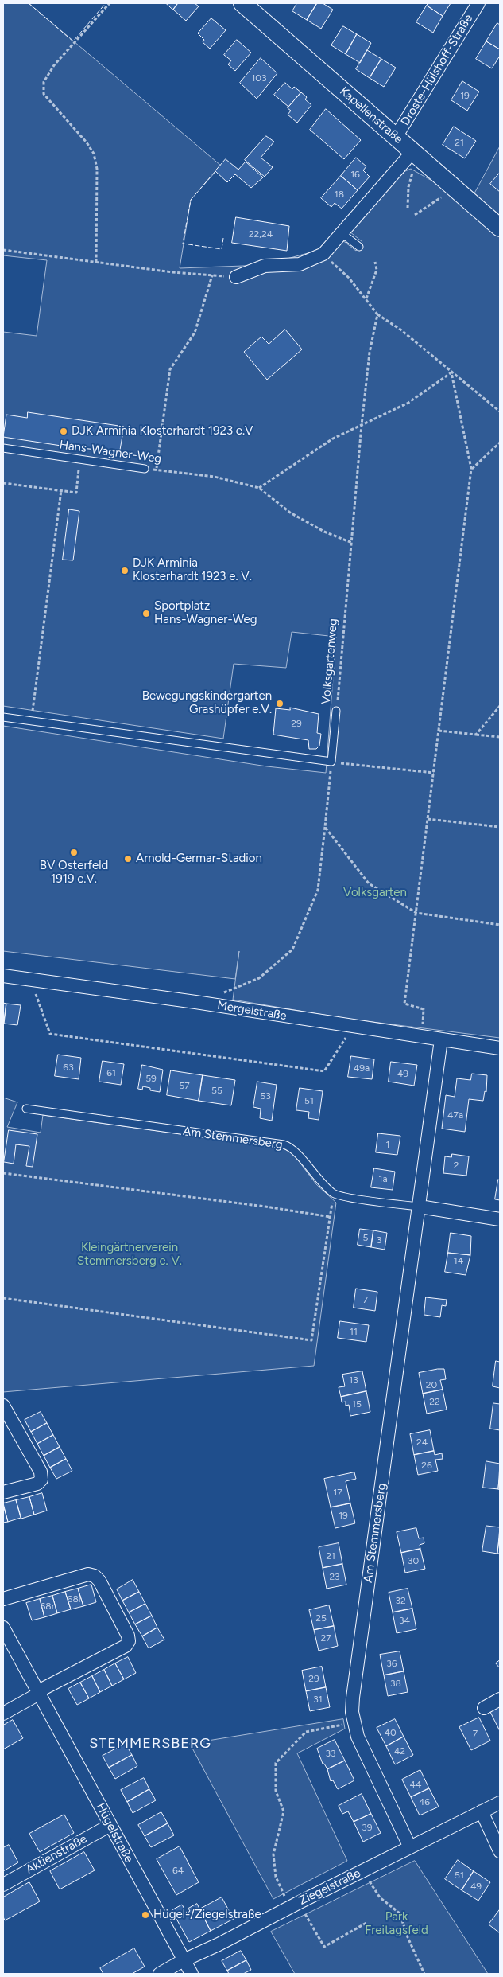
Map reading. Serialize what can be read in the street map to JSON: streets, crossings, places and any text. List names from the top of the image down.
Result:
{
  "streets": {
    "street": [
      "Droste-Hülshoff-Straße",
      "Kapellenstraße",
      "Mergelstraße",
      "Am Stemmersberg",
      "Hügelstraße",
      "Aktienstraße",
      "Ziegelstraße"
    ],
    "lane": ["Hans-Wagner-Weg", "Volksgartenweg"]
  },
  "crossings": [
    ["Droste-Hülshoff-Straße", "Kapellenstraße"],
    ["Mergelstraße", "Am Stemmersberg"],
    ["Am Stemmersberg", "Ziegelstraße"],
    ["Hügelstraße", "Aktienstraße"],
    ["Hügelstraße", "Ziegelstraße"]
  ],
  "districts": ["STEMMERSBERG"],
  "parks": ["Volksgarten", "Kleingärtnerverein Stemmersberg e. V.", "Park Freitagsfeld"],
  "places": [
    "DJK Arminia Klosterhardt 1923 e.V",
    "DJK Arminia Klosterhardt 1923 e. V.",
    "Sportplatz Hans-Wagner-Weg",
    "Bewegungskindergarten Grashüpfer e.V.",
    "BV Osterfeld 1919 e.V.",
    "Arnold-Germar-Stadion",
    "Hügel-/Ziegelstraße"
  ],
  "house_numbers": [
    "103",
    "19",
    "21",
    "16",
    "18",
    "22,24",
    "29",
    "63",
    "49a",
    "61",
    "49",
    "59",
    "57",
    "55",
    "53",
    "51",
    "47a",
    "1",
    "2",
    "1a",
    "5",
    "3",
    "14",
    "7",
    "11",
    "13",
    "20",
    "22",
    "15",
    "24",
    "26",
    "17",
    "19",
    "21",
    "30",
    "23",
    "68l",
    "32",
    "68n",
    "25",
    "34",
    "27",
    "36",
    "29",
    "38",
    "31",
    "40",
    "7",
    "42",
    "33",
    "44",
    "46",
    "39",
    "64",
    "51",
    "49"
  ]
}
